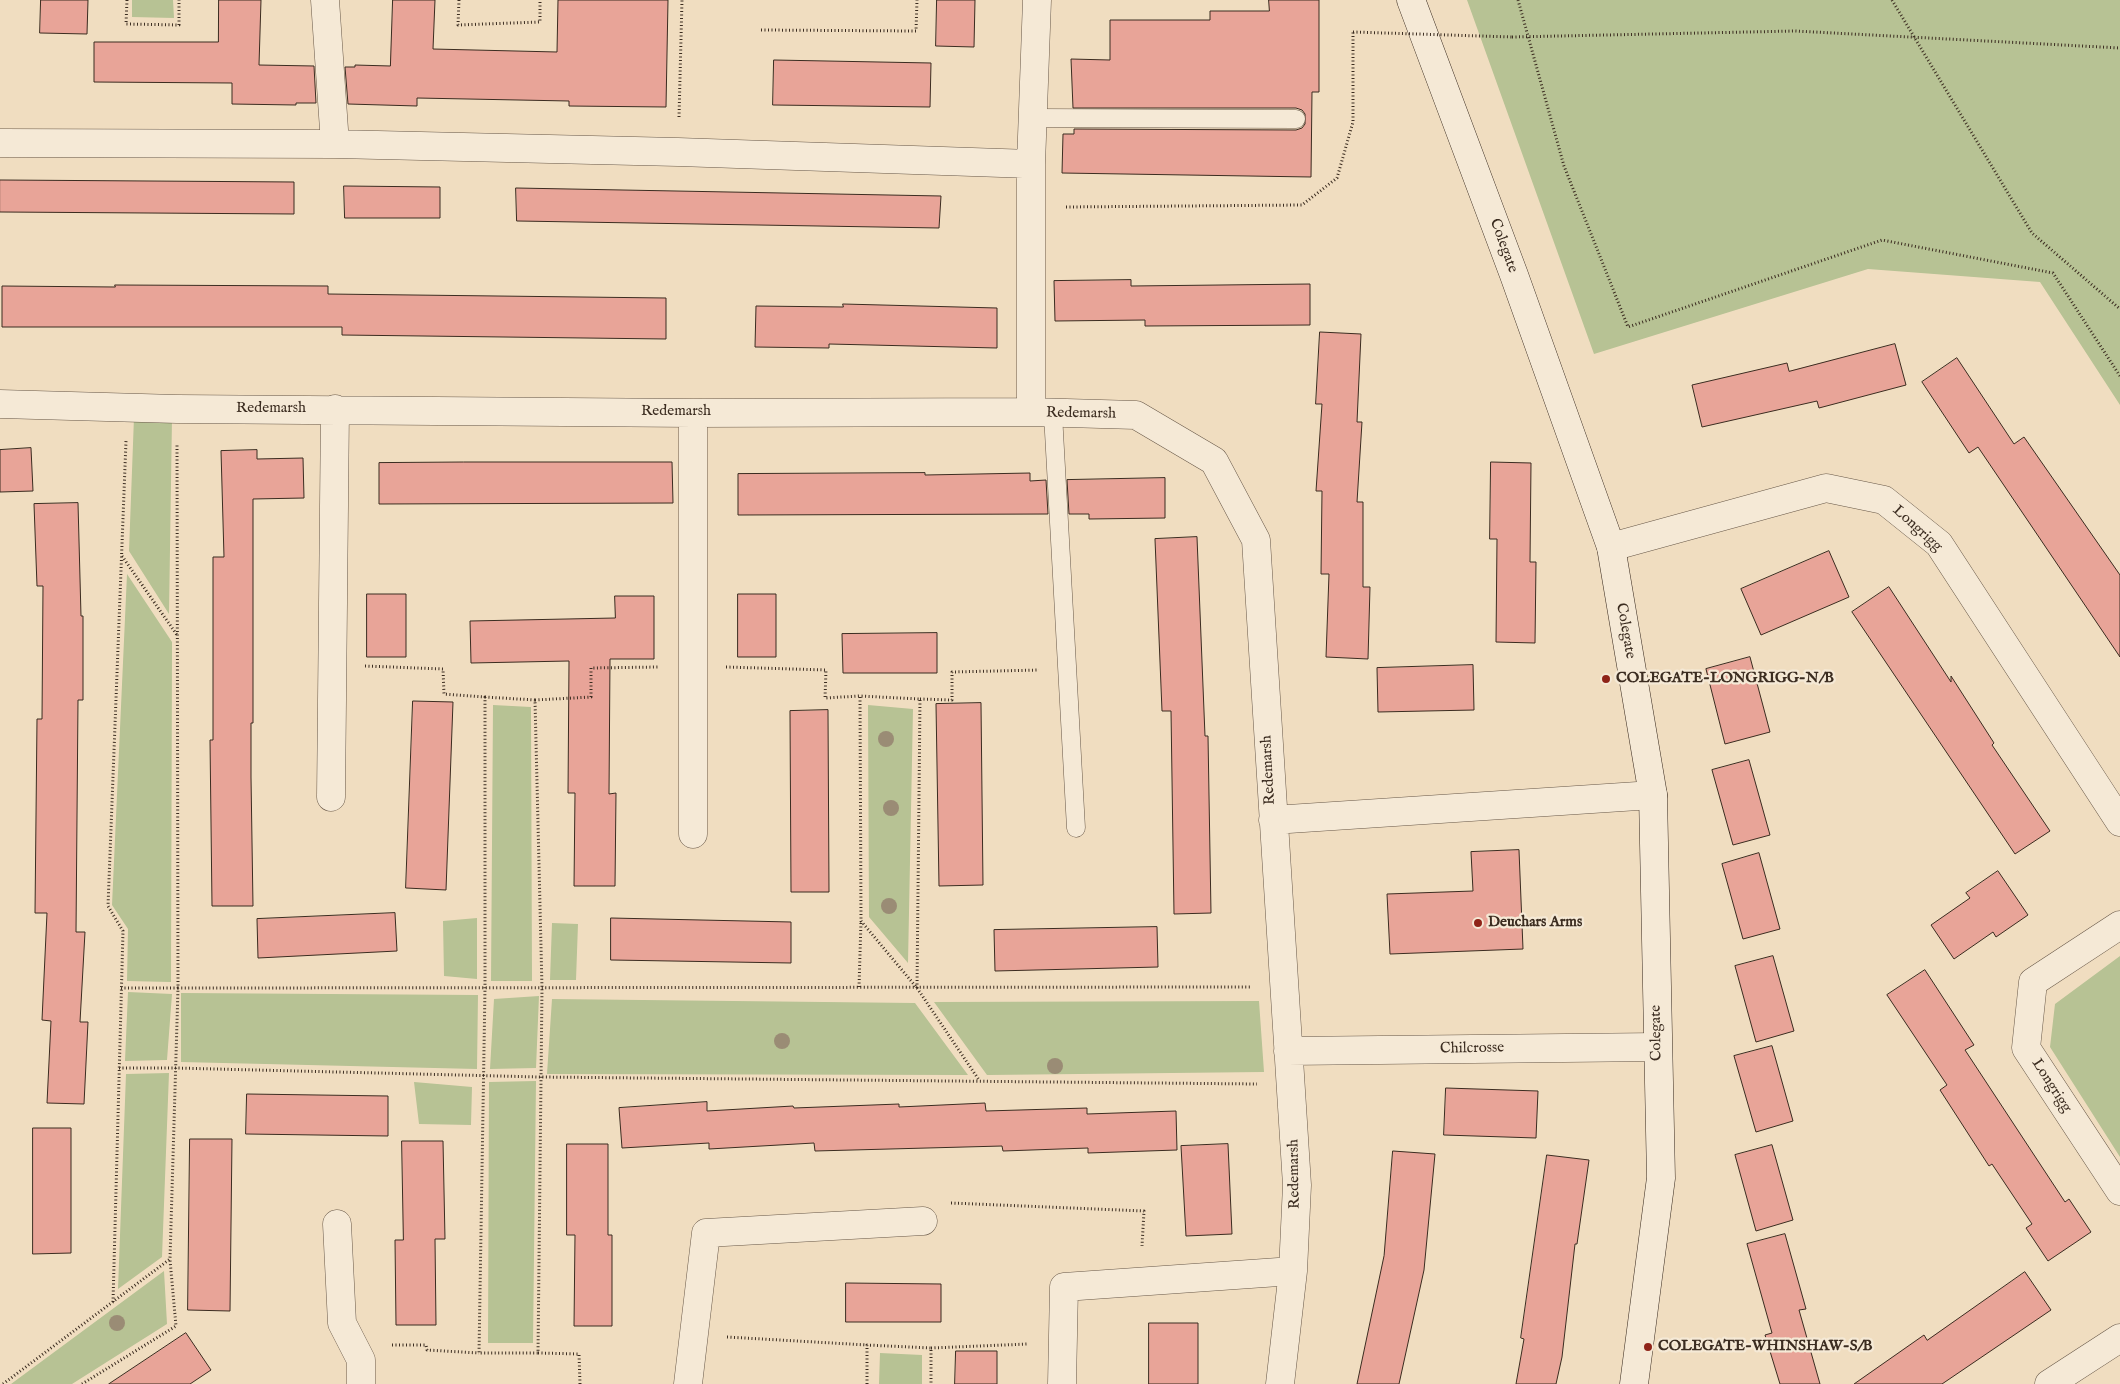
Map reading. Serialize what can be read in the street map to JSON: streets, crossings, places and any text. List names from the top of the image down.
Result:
{
  "streets": {
    "street": [
      "Colegate",
      "Redemarsh",
      "Longrigg",
      "Chilcrosse"
    ]
  },
  "crossings": [
    ["Colegate", "Longrigg"],
    ["Colegate", "Chilcrosse"],
    ["Redemarsh", "Chilcrosse"]
  ],
  "places": ["COLEGATE-LONGRIGG-N/B", "Deuchars Arms", "COLEGATE-WHINSHAW-S/B"]
}
